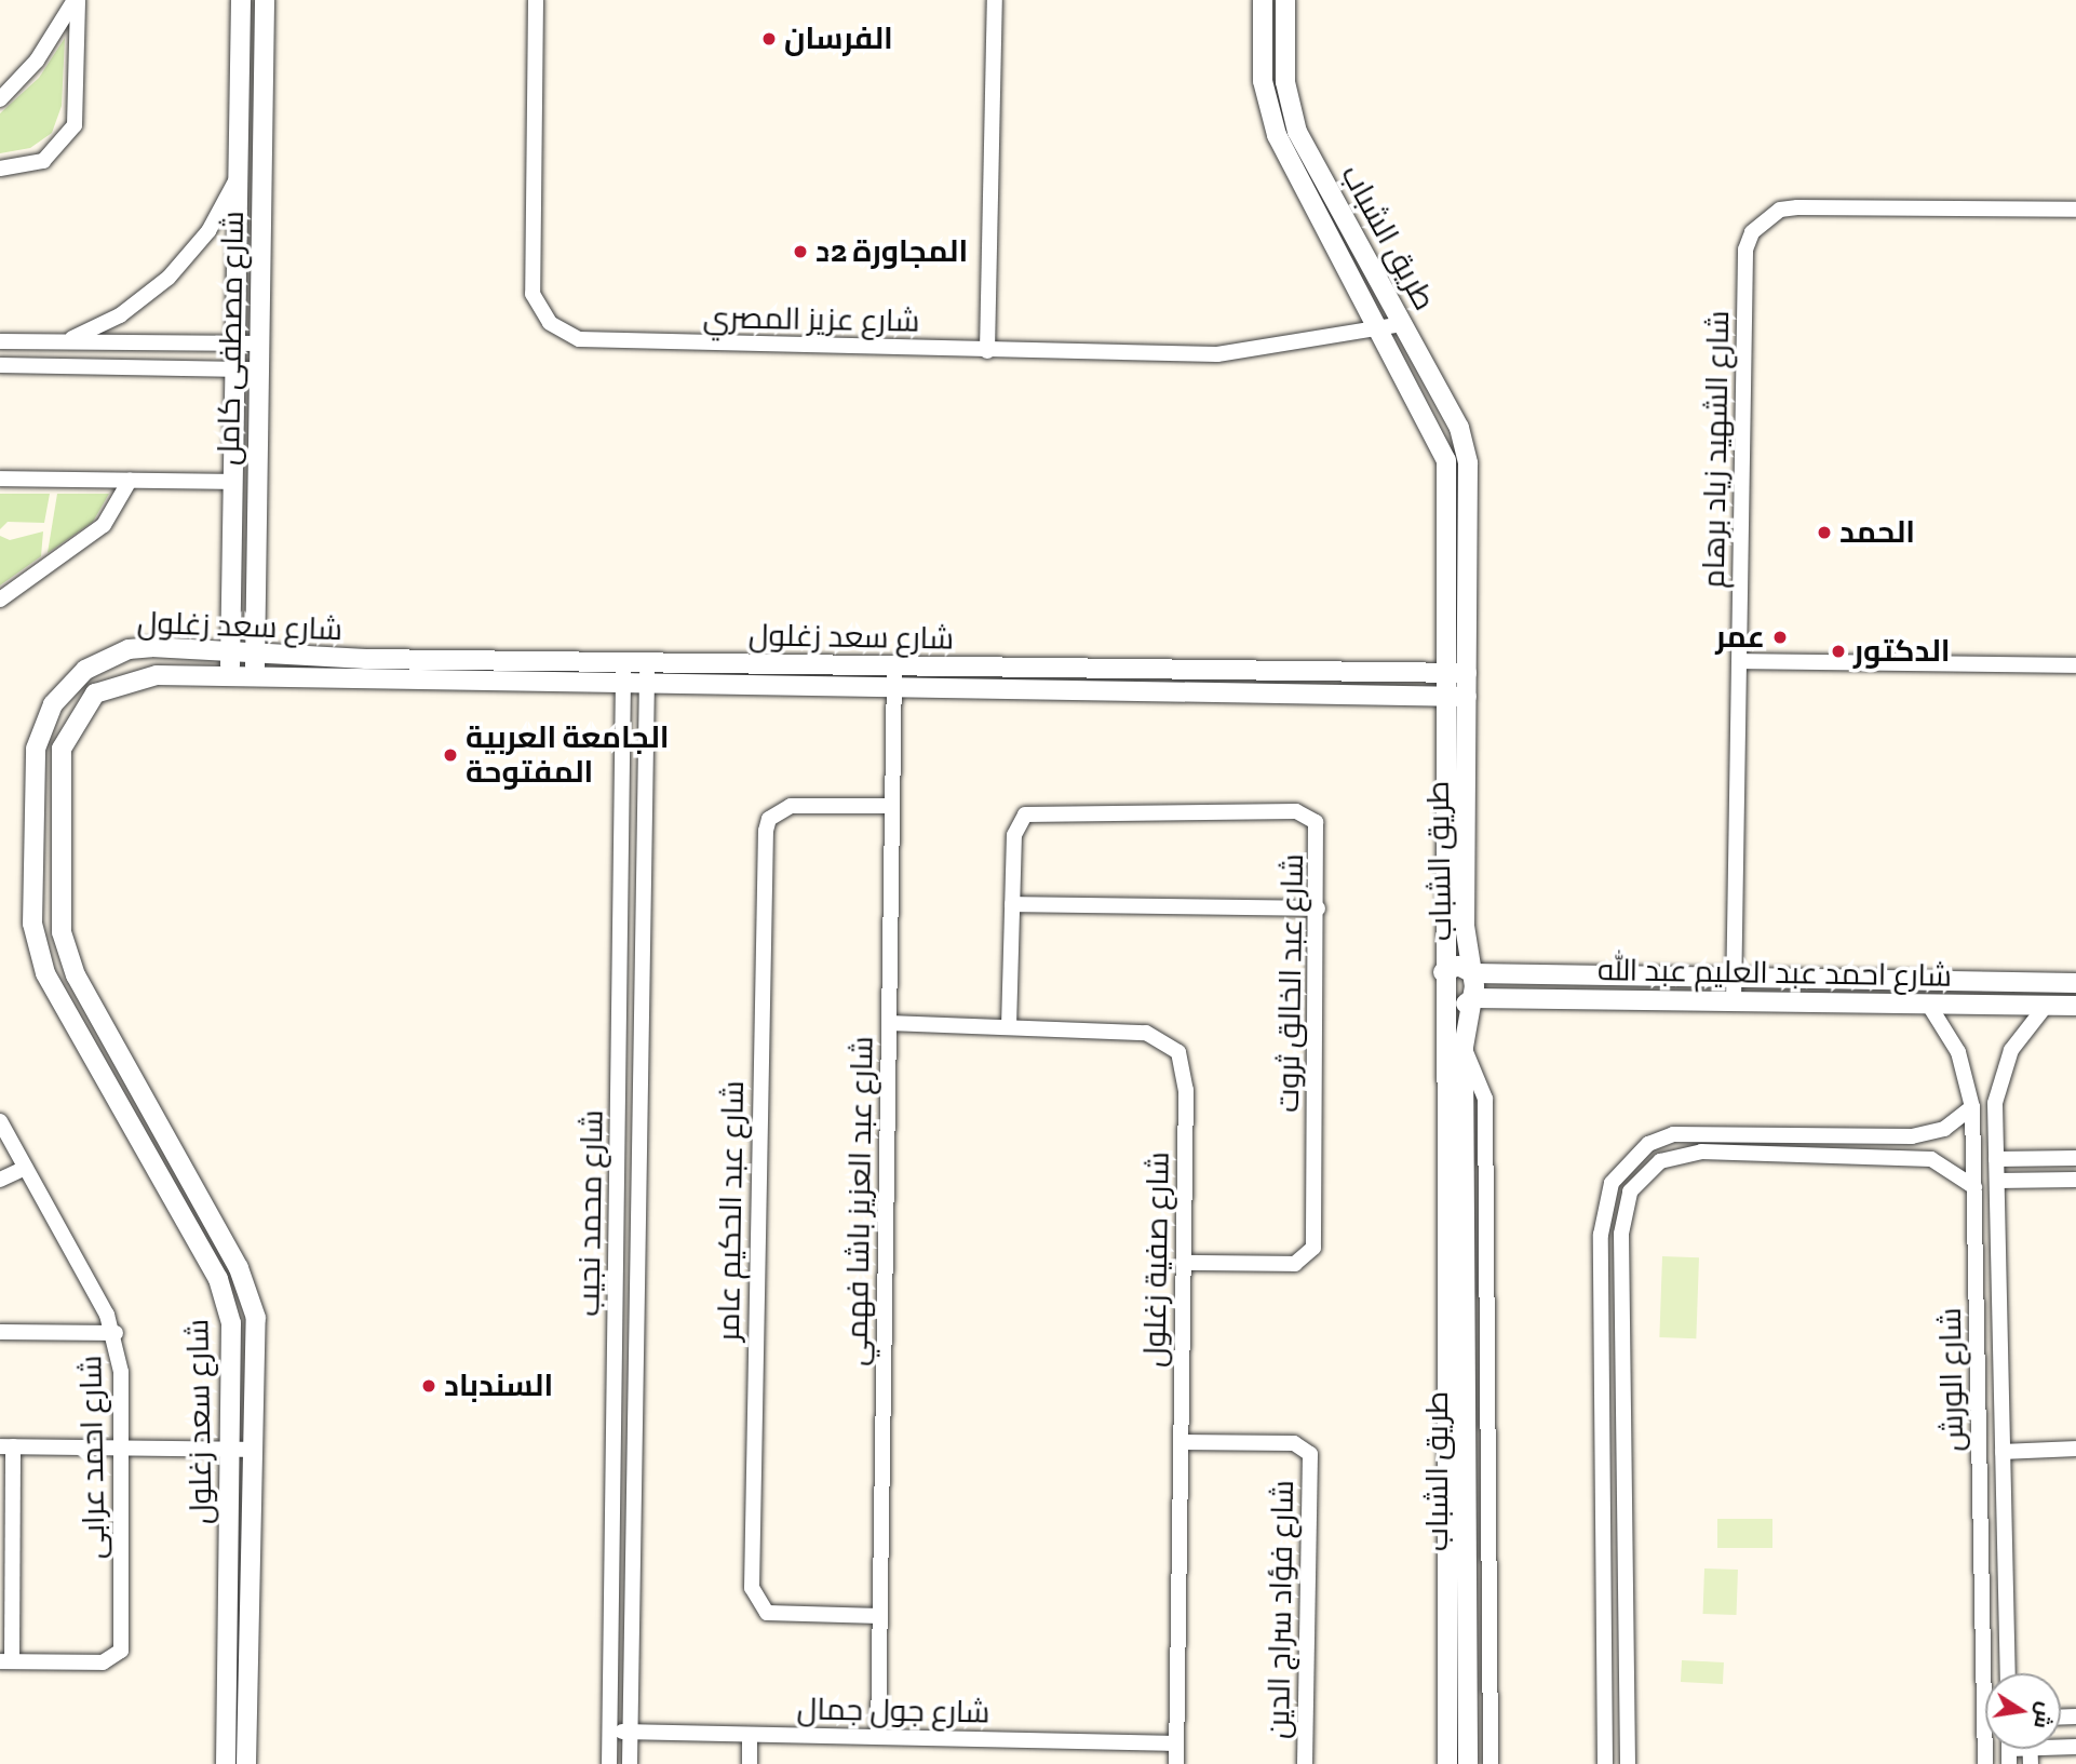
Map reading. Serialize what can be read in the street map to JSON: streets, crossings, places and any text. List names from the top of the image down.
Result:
{
  "streets": {
    "street": [
      "طريق الشباب",
      "شارع عزيز المصري",
      "شارع مصطفى كامل",
      "شارع الشهيد زياد برهام",
      "شارع سعد زغلول",
      "شارع احمد عبد العليم عبد الله",
      "شارع عبد الخالق ثروت",
      "شارع عبد العزيز باشا فهمي",
      "شارع عبد الحكيم عامر",
      "شارع محمد نجيب",
      "شارع صفية زغلول",
      "شارع الورش",
      "شارع احمد عرابى",
      "شارع فؤاد سراج الدين",
      "شارع جول جمال"
    ]
  },
  "crossings": [
    ["طريق الشباب", "شارع عزيز المصري"],
    ["طريق الشباب", "شارع سعد زغلول"],
    ["طريق الشباب", "شارع احمد عبد العليم عبد الله"],
    ["شارع مصطفى كامل", "شارع سعد زغلول"],
    ["شارع الشهيد زياد برهام", "شارع احمد عبد العليم عبد الله"],
    ["شارع سعد زغلول", "شارع عبد العزيز باشا فهمي"],
    ["شارع سعد زغلول", "شارع محمد نجيب"],
    ["شارع احمد عبد العليم عبد الله", "شارع الورش"],
    ["شارع عبد الخالق ثروت", "شارع صفية زغلول"],
    ["شارع عبد العزيز باشا فهمي", "شارع عبد الحكيم عامر"],
    ["شارع عبد العزيز باشا فهمي", "شارع صفية زغلول"],
    ["شارع عبد العزيز باشا فهمي", "شارع جول جمال"],
    ["شارع محمد نجيب", "شارع جول جمال"],
    ["شارع صفية زغلول", "شارع فؤاد سراج الدين"],
    ["شارع صفية زغلول", "شارع جول جمال"]
  ],
  "places": [
    "الفرسان",
    "المجاورة 2د",
    "الحمد",
    "عمر",
    "الدكتور",
    "الجامعة العربية المفتوحة",
    "السندباد"
  ],
  "north": "right"
}
